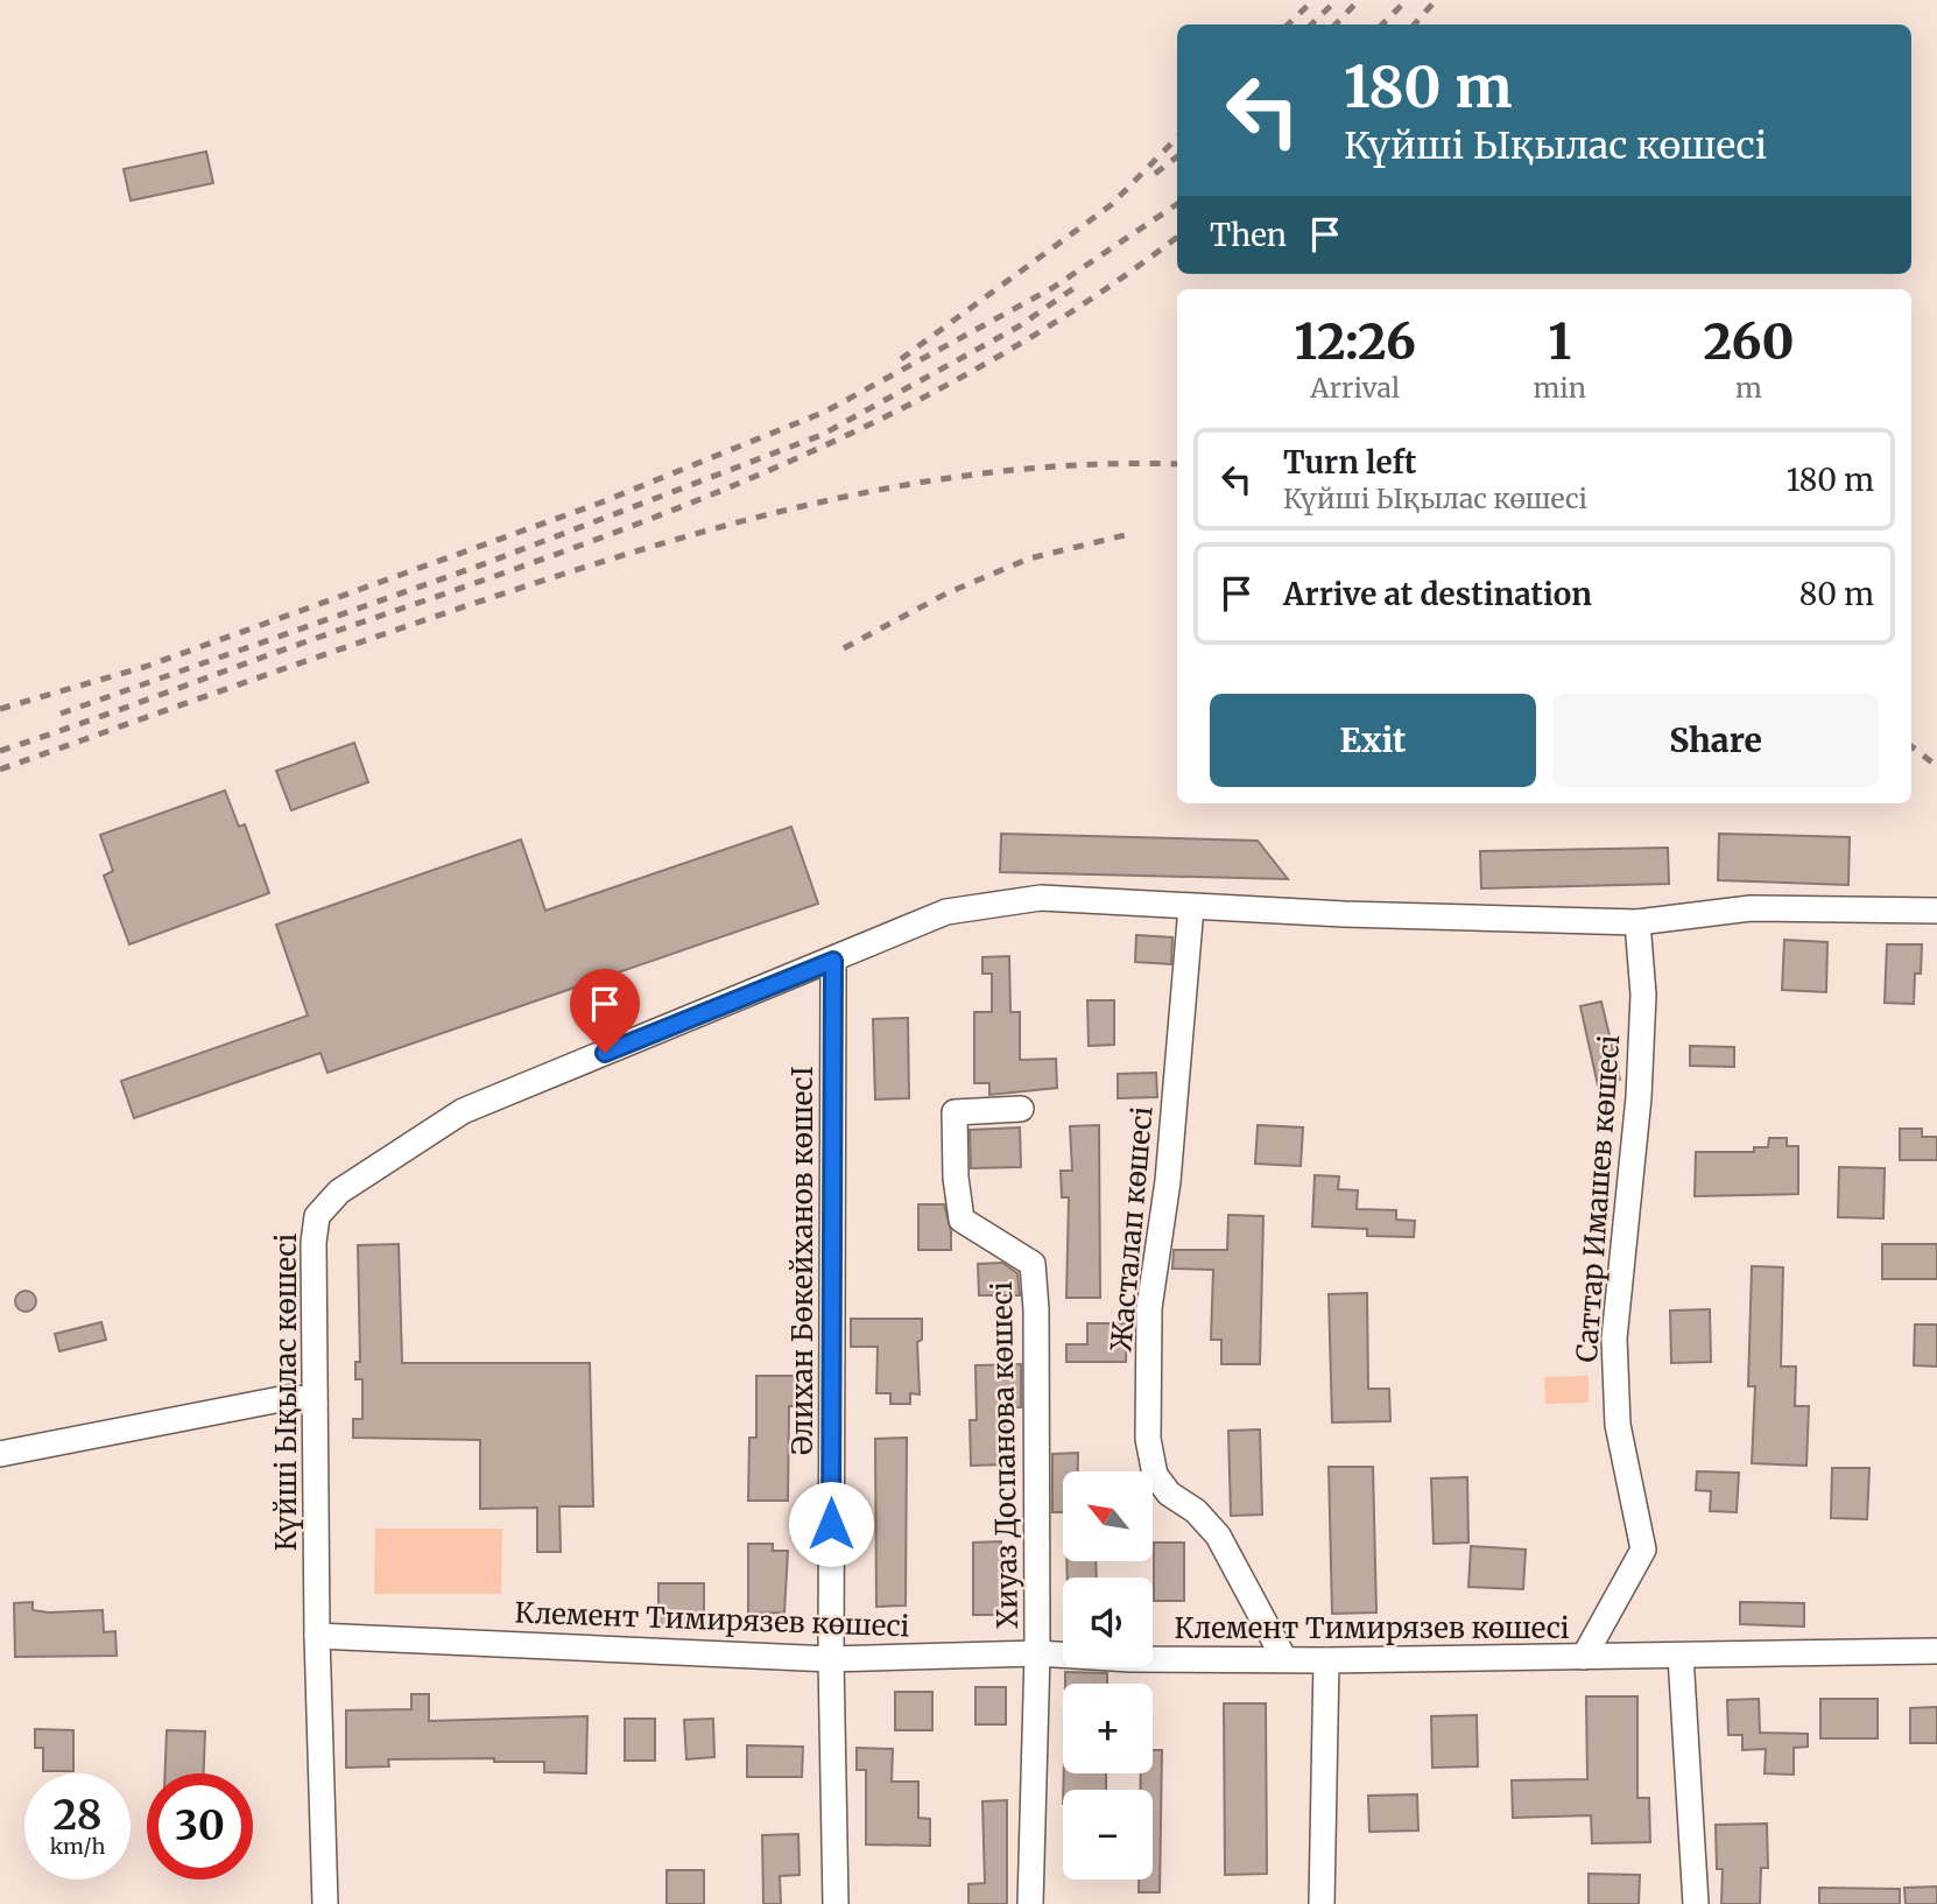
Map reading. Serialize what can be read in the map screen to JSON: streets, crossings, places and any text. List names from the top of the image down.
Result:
{
  "streets": {
    "street": [
      "Саттар Имашев көшесі",
      "Жасталап көшесі",
      "Әлихан Бөкейханов көшесI",
      "Күйші Ықылас көшесі",
      "Хиуаз Доспанова көшесі",
      "Клемент Тимирязев көшесі"
    ]
  },
  "crossings": [
    ["Саттар Имашев көшесі", "Күйші Ықылас көшесі"],
    ["Саттар Имашев көшесі", "Клемент Тимирязев көшесі"],
    ["Жасталап көшесі", "Күйші Ықылас көшесі"],
    ["Жасталап көшесі", "Клемент Тимирязев көшесі"],
    ["Әлихан Бөкейханов көшесI", "Күйші Ықылас көшесі"],
    ["Әлихан Бөкейханов көшесI", "Клемент Тимирязев көшесі"],
    ["Күйші Ықылас көшесі", "Клемент Тимирязев көшесі"],
    ["Хиуаз Доспанова көшесі", "Клемент Тимирязев көшесі"]
  ],
  "north": "top left",
  "page": {
    "turn": ["180 m", "Күйші Ықылас көшесі"],
    "then": "Then",
    "eta": [
      "12:26",
      "Arrival",
      "1",
      "min",
      "260",
      "m"
    ],
    "list": [
      {
        "name": "Turn left",
        "note": "Күйші Ықылас көшесі",
        "value": "180 m"
      },
      {
        "name": "Arrive at destination",
        "value": "80 m"
      }
    ],
    "buttons": ["Exit", "Share"],
    "map_buttons": ["+", "−"],
    "speed": "28 km/h",
    "limit": "30"
  }
}
